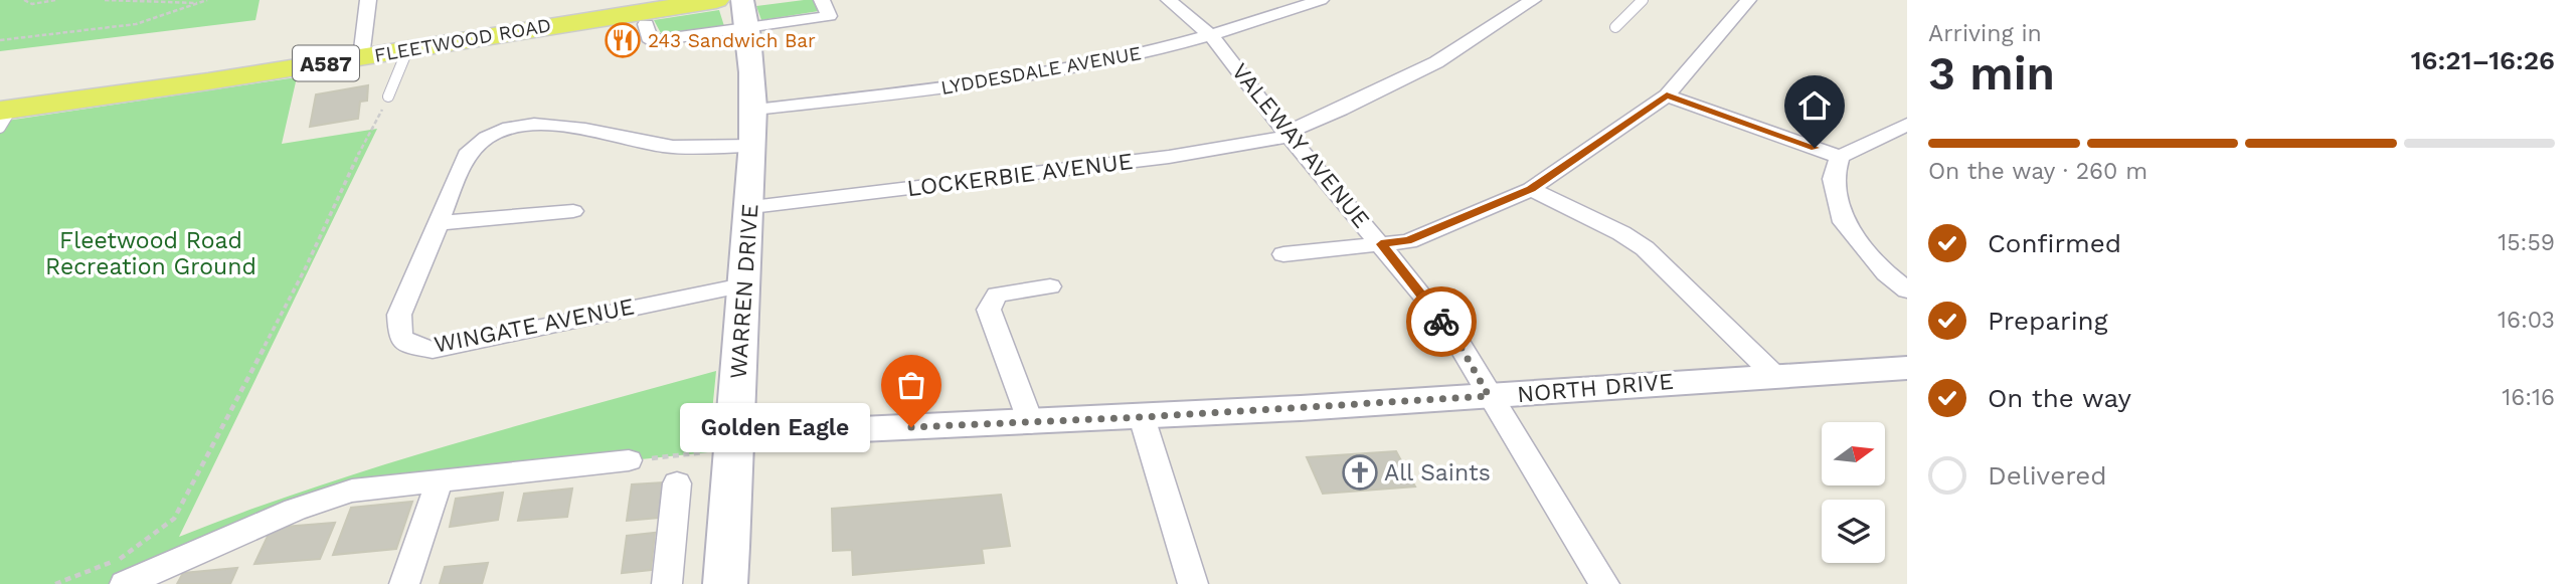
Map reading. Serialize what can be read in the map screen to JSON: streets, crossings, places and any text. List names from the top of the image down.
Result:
{
  "streets": {
    "main road": ["FLEETWOOD ROAD", "A587", "WARREN DRIVE"],
    "street": [
      "LYDDESDALE AVENUE",
      "VALEWAY AVENUE",
      "LOCKERBIE AVENUE",
      "WINGATE AVENUE",
      "NORTH DRIVE"
    ]
  },
  "crossings": [
    ["LYDDESDALE AVENUE", "VALEWAY AVENUE"],
    ["LYDDESDALE AVENUE", "WARREN DRIVE"],
    ["VALEWAY AVENUE", "LOCKERBIE AVENUE"],
    ["VALEWAY AVENUE", "NORTH DRIVE"],
    ["LOCKERBIE AVENUE", "WARREN DRIVE"],
    ["WARREN DRIVE", "WINGATE AVENUE"],
    ["WARREN DRIVE", "NORTH DRIVE"]
  ],
  "parks": ["Fleetwood Road Recreation Ground"],
  "places": {
    "restaurant": ["243 Sandwich Bar"],
    "other": ["Golden Eagle"],
    "church": ["All Saints"]
  },
  "north": "right",
  "page": {
    "heading": ["3 min", "Arriving in", "16:21–16:26"],
    "bar": "On the way · 260 m",
    "list": [
      ["Confirmed", "15:59"],
      ["Preparing", "16:03"],
      ["On the way", "16:16"],
      "Delivered"
    ],
    "bubble": "Golden Eagle"
  }
}
